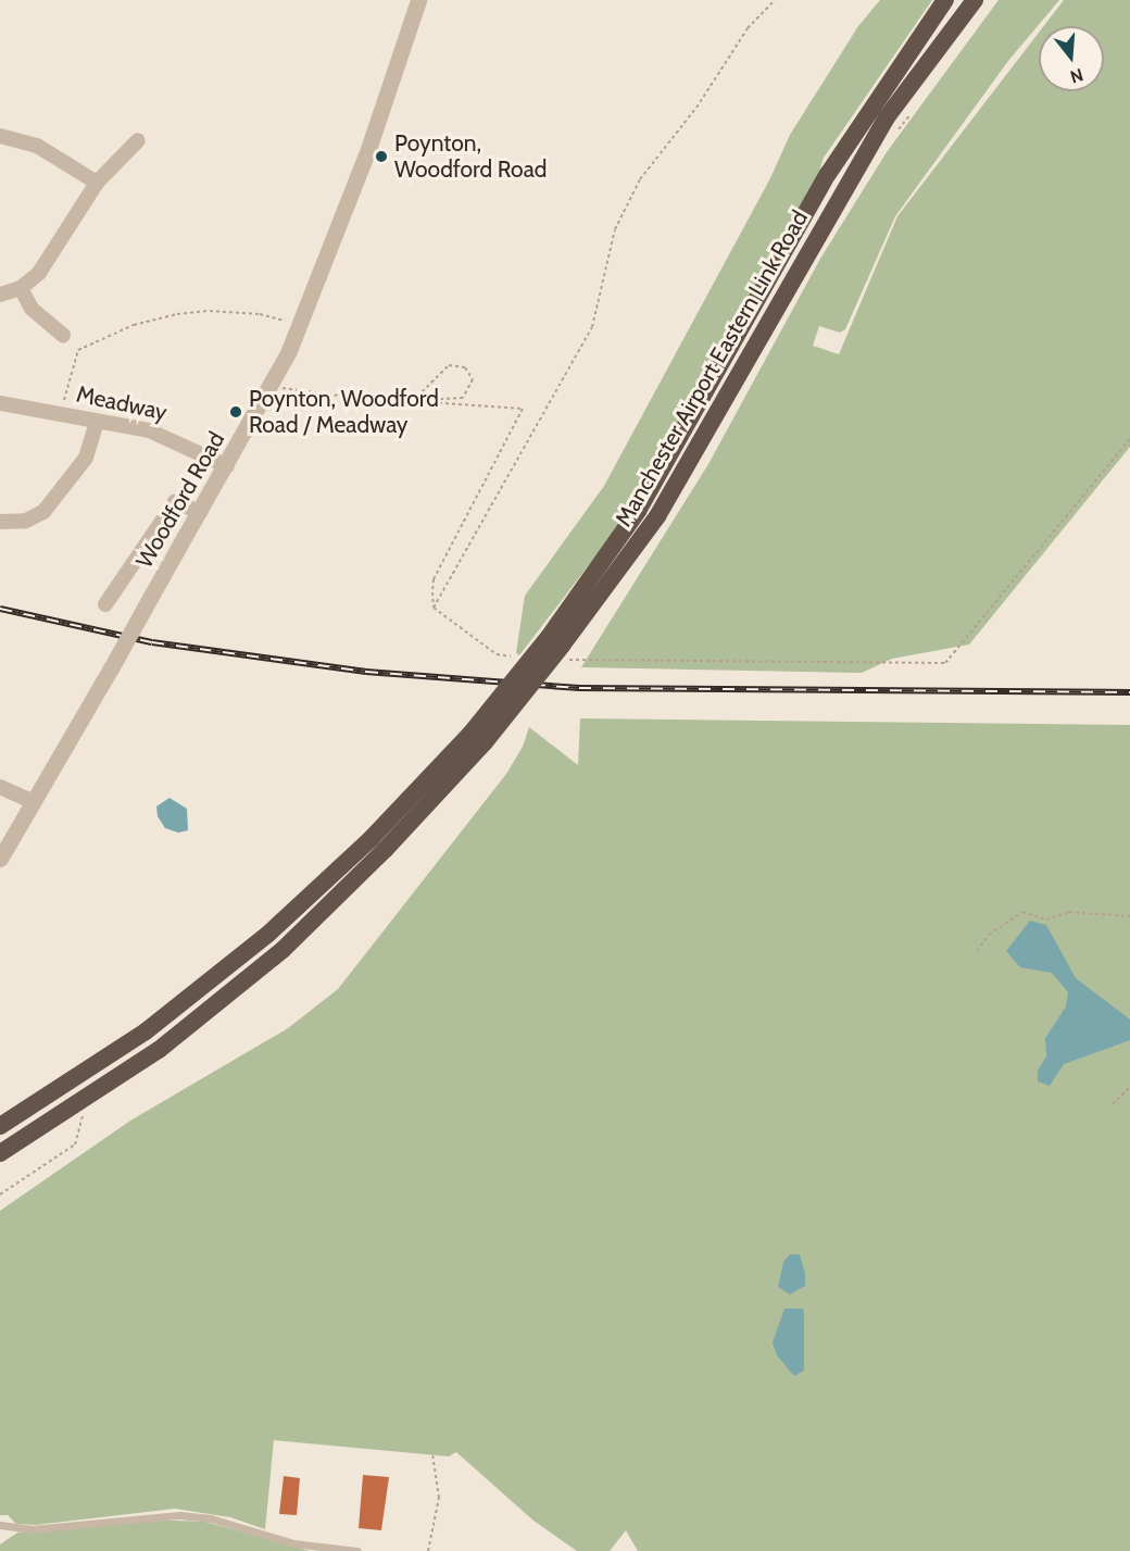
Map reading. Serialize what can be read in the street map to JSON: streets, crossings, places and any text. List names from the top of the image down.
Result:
{
  "streets": {
    "highway": ["Manchester Airport Eastern Link Road"],
    "street": ["Meadway", "Woodford Road"]
  },
  "crossings": [
    ["Meadway", "Woodford Road"]
  ],
  "places": ["Poynton, Woodford Road", "Poynton, Woodford Road / Meadway"],
  "north": "bottom"
}
